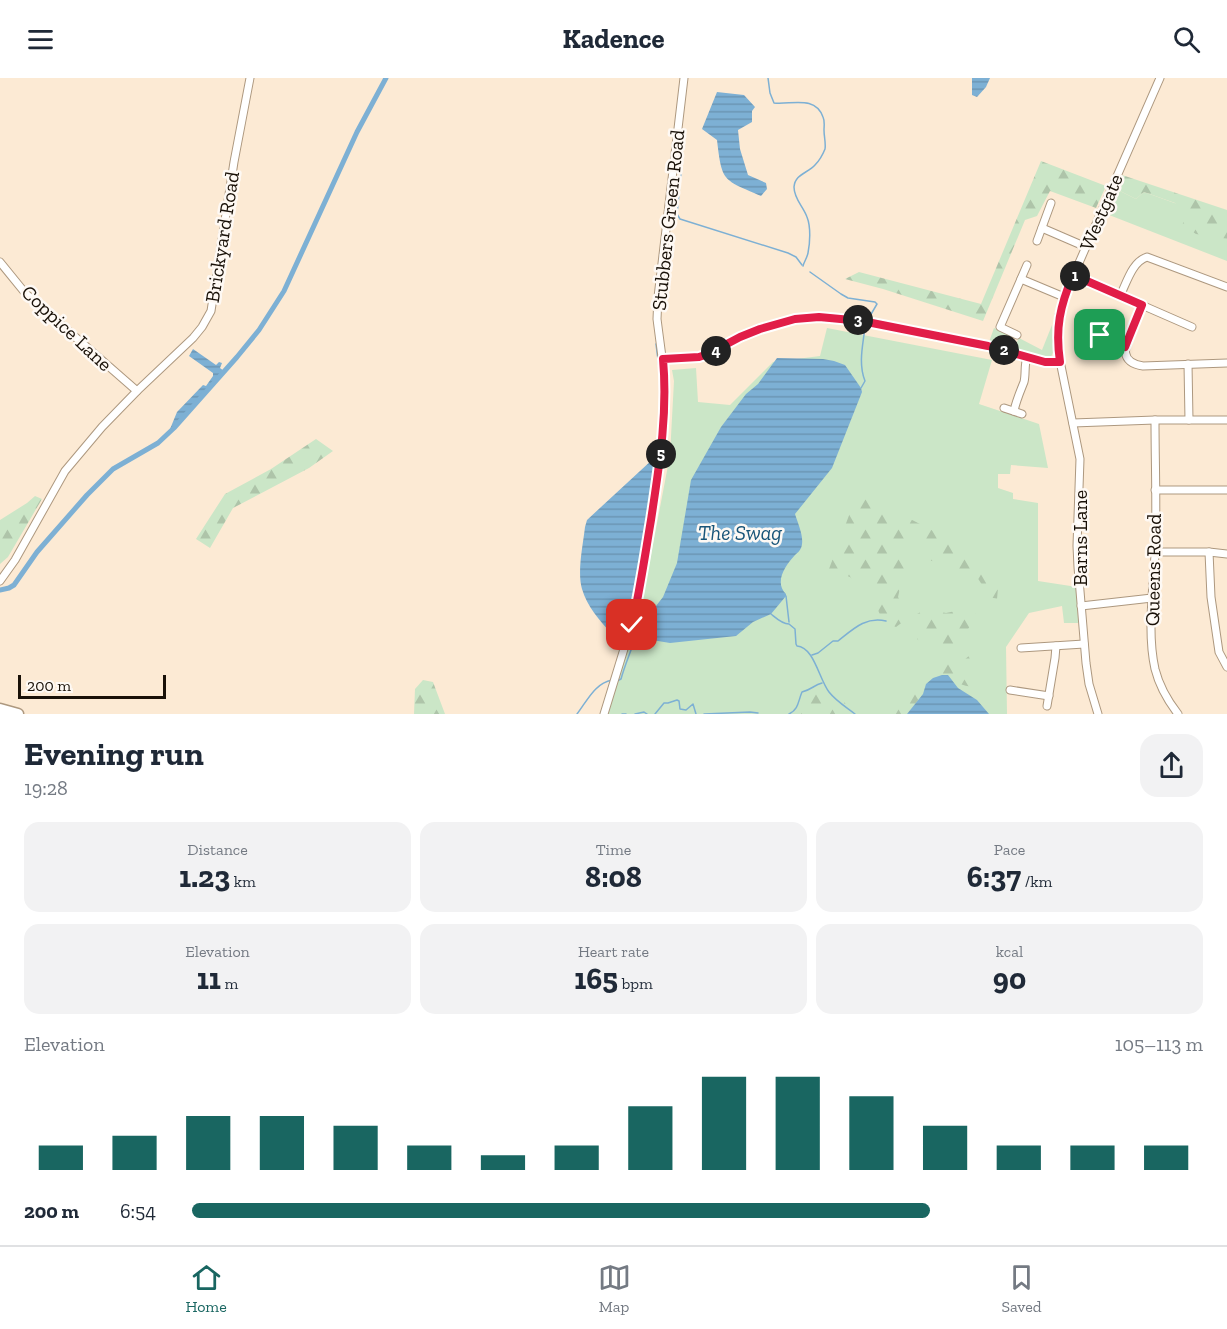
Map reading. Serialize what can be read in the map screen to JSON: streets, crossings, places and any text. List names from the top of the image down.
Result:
{
  "streets": {
    "street": [
      "Westgate",
      "Stubbers Green Road",
      "Brickyard Road",
      "Coppice Lane",
      "Barns Lane",
      "Queens Road"
    ]
  },
  "crossings": [
    ["Westgate", "Barns Lane"],
    ["Brickyard Road", "Coppice Lane"]
  ],
  "water": ["The Swag"],
  "scale_bar": "200 m",
  "page": {
    "header": "Kadence",
    "pins": [
      "1",
      "3",
      "2",
      "4",
      "5"
    ],
    "scale": "200 m",
    "heading": ["Evening run", "19:28"],
    "stats": [
      ["Distance", "1.23 km"],
      ["Time", "8:08"],
      ["Pace", "6:37 /km"],
      ["Elevation", "11 m"],
      ["Heart rate", "165 bpm"],
      ["kcal", "90"]
    ],
    "chart": ["Elevation", "105–113 m"],
    "list": [
      {
        "name": "200 m",
        "note": "6:54"
      }
    ],
    "tabs": ["Home", "Map", "Saved"]
  }
}
